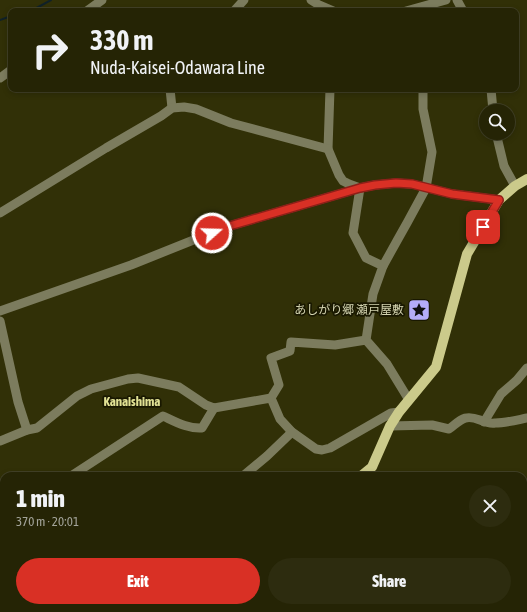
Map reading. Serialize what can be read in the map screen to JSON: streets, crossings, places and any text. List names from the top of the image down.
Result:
{
  "districts": ["Kanaishima"],
  "places": {
    "place": ["あしがり郷 瀬戸屋敷"]
  },
  "page": {
    "turn": ["330 m", "Nuda-Kaisei-Odawara Line"],
    "heading": ["1 min", "370 m · 20:01"],
    "buttons": ["Exit", "Share"]
  }
}
